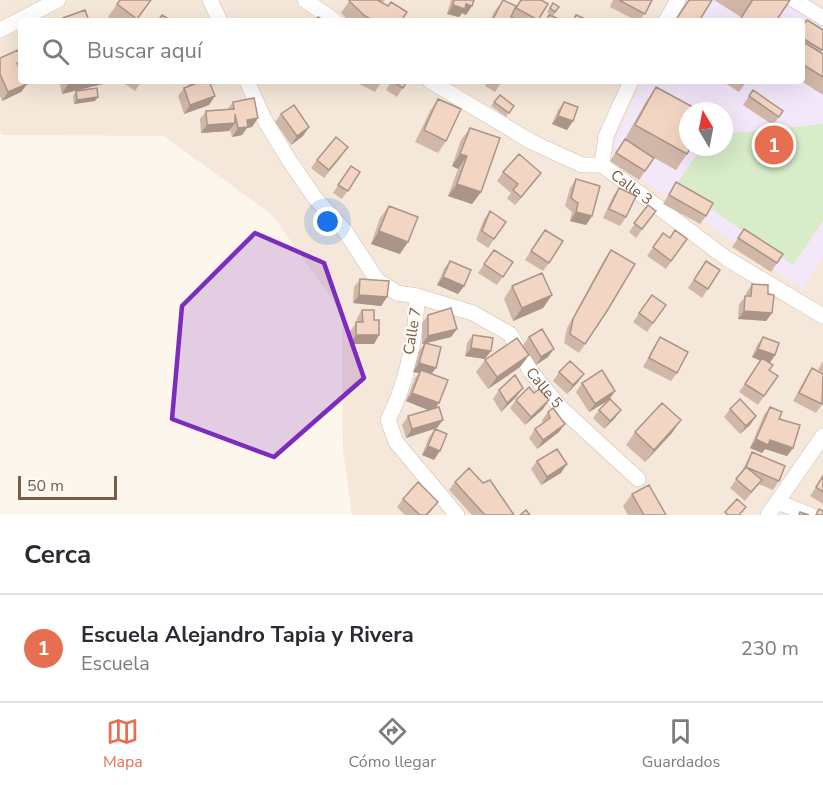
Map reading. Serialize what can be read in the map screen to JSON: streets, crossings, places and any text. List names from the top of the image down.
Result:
{
  "streets": {
    "street": ["Calle 3", "Calle 7", "Calle 5"]
  },
  "crossings": [
    ["Calle 7", "Calle 5"]
  ],
  "scale_bar": "50 m",
  "north": "top",
  "page": {
    "search": "Buscar aquí",
    "pins": "1",
    "scale": "50 m",
    "heading": "Cerca",
    "list": [
      {
        "mark": "1",
        "name": "Escuela Alejandro Tapia y Rivera",
        "note": "Escuela",
        "value": "230 m"
      }
    ],
    "nav": ["Mapa", "Cómo llegar", "Guardados"]
  }
}
